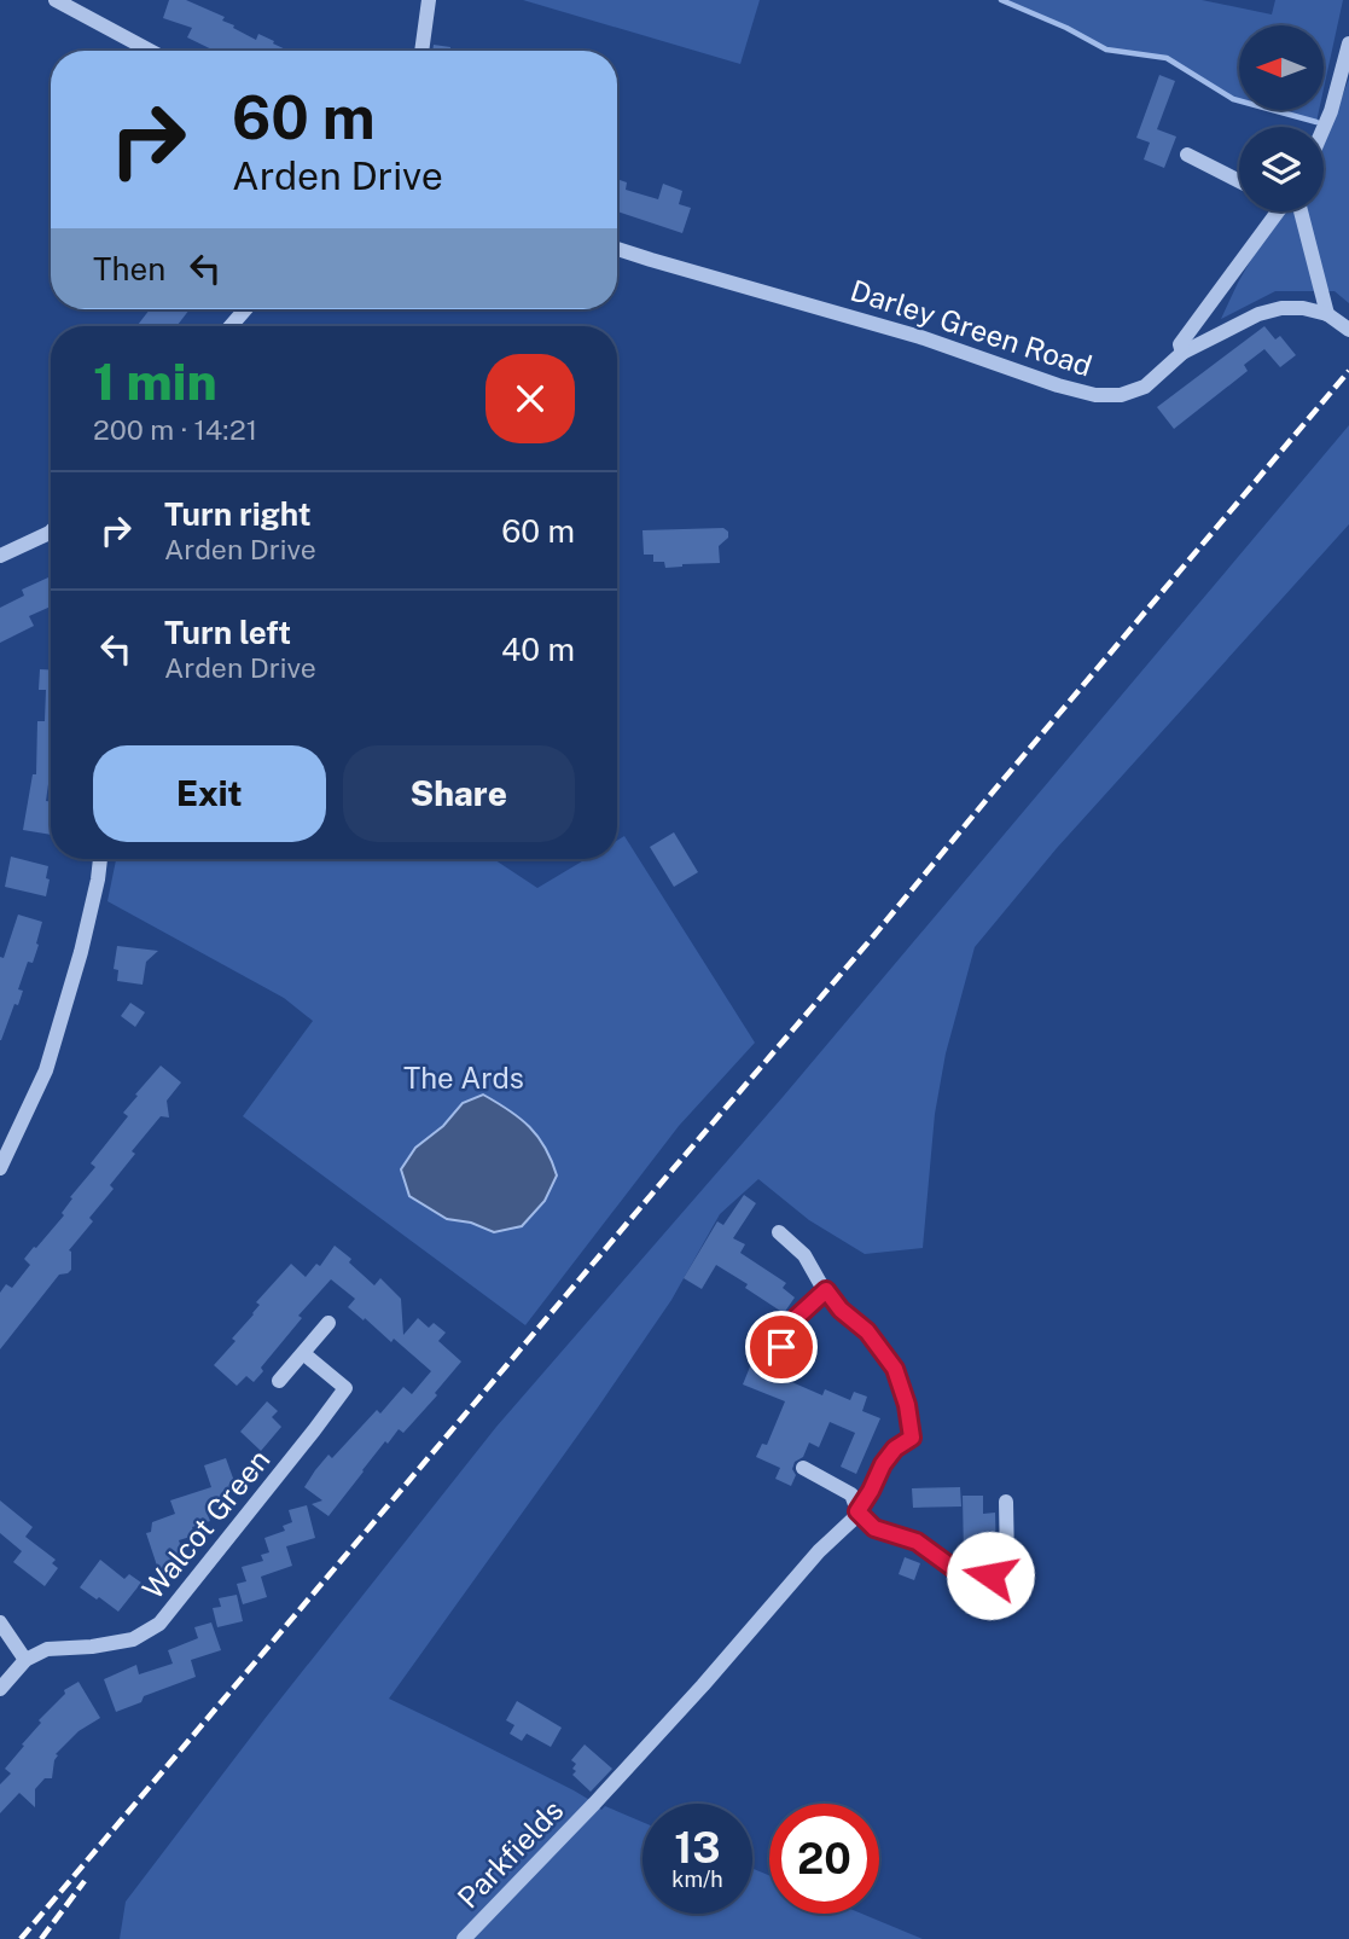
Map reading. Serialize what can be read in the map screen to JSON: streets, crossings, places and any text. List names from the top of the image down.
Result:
{
  "streets": {
    "street": ["Darley Green Road", "Walcot Green", "Parkfields"]
  },
  "parks": ["The Ards"],
  "north": "left",
  "page": {
    "turn": ["60 m", "Arden Drive"],
    "then": "Then",
    "heading": ["1 min", "200 m · 14:21"],
    "list": [
      {
        "name": "Turn right",
        "note": "Arden Drive",
        "value": "60 m"
      },
      {
        "name": "Turn left",
        "note": "Arden Drive",
        "value": "40 m"
      }
    ],
    "buttons": ["Exit", "Share"],
    "speed": "13 km/h",
    "limit": "20"
  }
}
